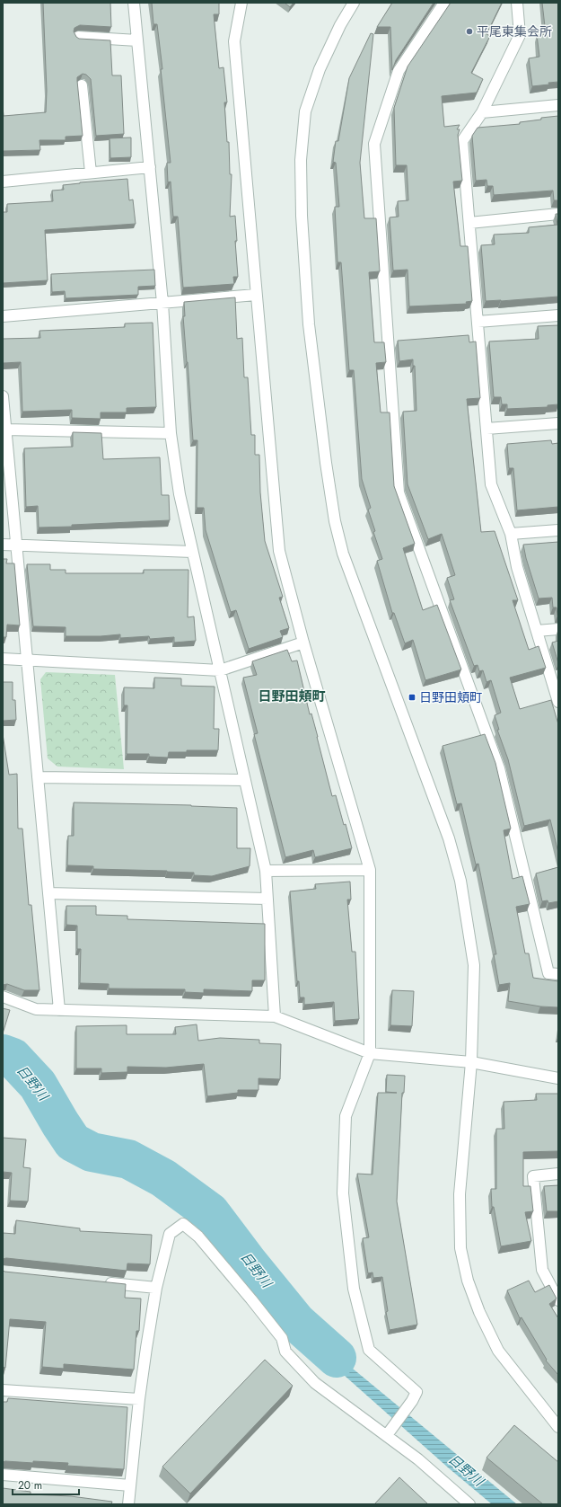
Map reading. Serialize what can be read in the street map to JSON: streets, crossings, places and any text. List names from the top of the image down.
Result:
{
  "districts": ["日野田頬町"],
  "water": ["日野川"],
  "places": {
    "other": ["平尾東集会所"],
    "transit": ["日野田頬町"]
  },
  "scale_bar": "20 m"
}
